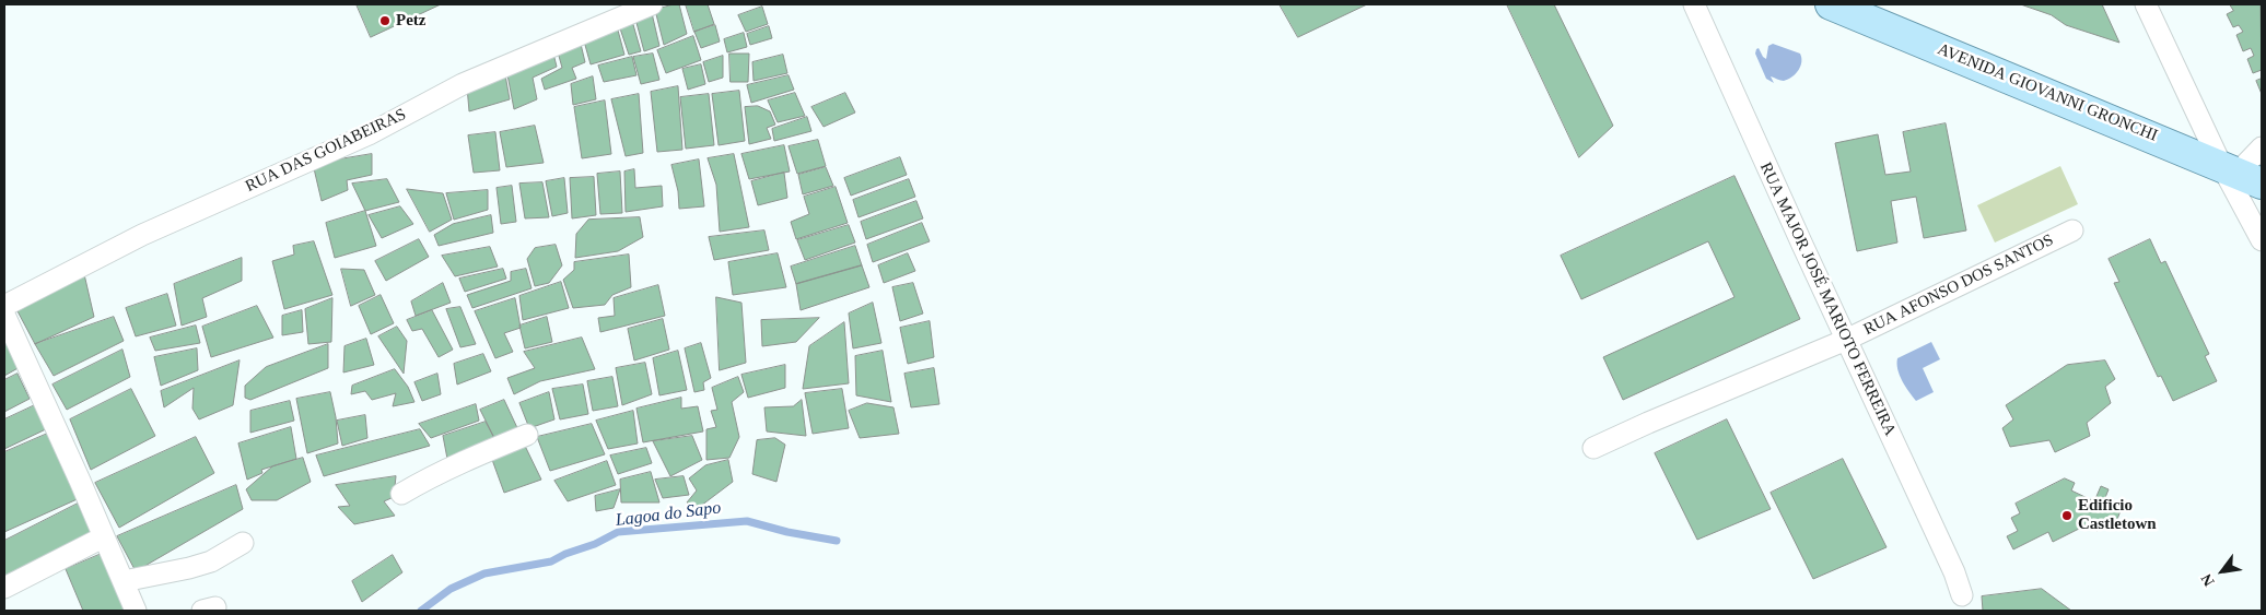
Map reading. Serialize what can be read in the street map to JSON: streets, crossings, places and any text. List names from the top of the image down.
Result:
{
  "streets": {
    "main road": ["AVENIDA GIOVANNI GRONCHI"],
    "street": ["RUA DAS GOIABEIRAS", "RUA AFONSO DOS SANTOS", "RUA MAJOR JOSÉ MARIOTO FERREIRA"]
  },
  "crossings": [
    ["RUA AFONSO DOS SANTOS", "RUA MAJOR JOSÉ MARIOTO FERREIRA"]
  ],
  "water": ["Lagoa do Sapo"],
  "places": ["Petz", "Edificio Castletown"],
  "north": "bottom left"
}
